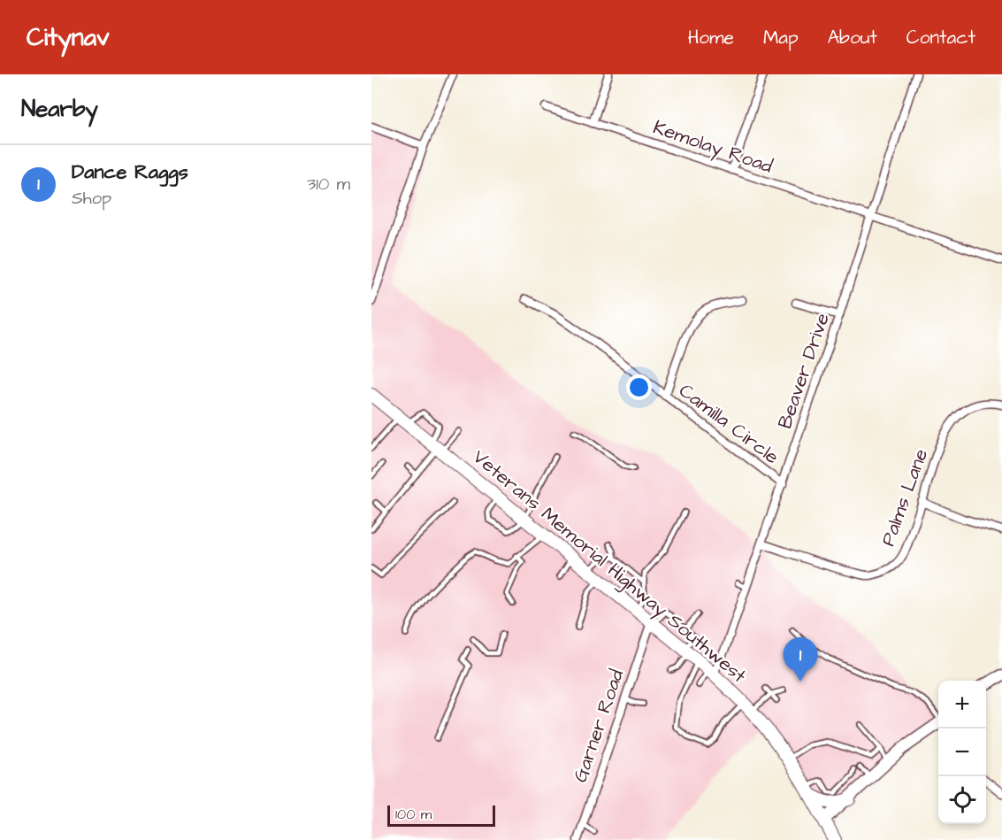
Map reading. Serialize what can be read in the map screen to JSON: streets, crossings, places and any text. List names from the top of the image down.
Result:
{
  "streets": {
    "main road": ["Veterans Memorial Highway Southwest"],
    "street": [
      "Kemolay Road",
      "Beaver Drive",
      "Camilla Circle",
      "Palms Lane",
      "Garner Road"
    ]
  },
  "crossings": [
    ["Kemolay Road", "Beaver Drive"],
    ["Beaver Drive", "Camilla Circle"],
    ["Beaver Drive", "Palms Lane"],
    ["Beaver Drive", "Veterans Memorial Highway Southwest"],
    ["Veterans Memorial Highway Southwest", "Garner Road"]
  ],
  "scale_bar": "100 m",
  "page": {
    "header": "Citynav",
    "nav": [
      "Home",
      "Map",
      "About",
      "Contact"
    ],
    "heading": "Nearby",
    "list": [
      {
        "mark": "1",
        "name": "Dance Raggs",
        "note": "Shop",
        "value": "310 m"
      }
    ],
    "pins": "1",
    "map_buttons": ["+", "−"],
    "scale": "100 m"
  }
}
